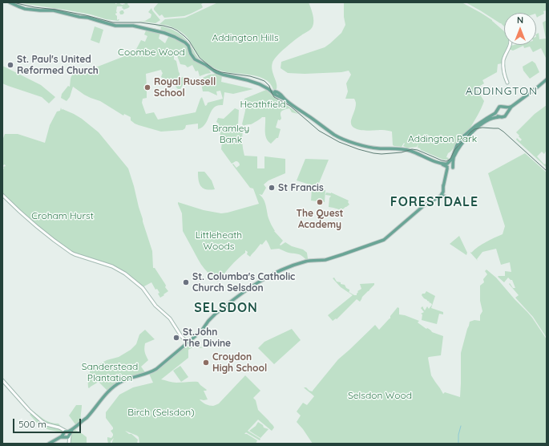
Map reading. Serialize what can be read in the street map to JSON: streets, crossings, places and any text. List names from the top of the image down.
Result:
{
  "districts": ["ADDINGTON", "FORESTDALE", "SELSDON"],
  "parks": [
    "Addington Hills",
    "Coombe Wood",
    "Heathfield",
    "Bramley Bank",
    "Addington Park",
    "Croham Hurst",
    "Littleheath Woods",
    "Sanderstead Plantation",
    "Selsdon Wood",
    "Birch (Selsdon)"
  ],
  "places": [
    "St. Paul's United Reformed Church",
    "Royal Russell School",
    "St Francis",
    "The Quest Academy",
    "St. Columba's Catholic Church Selsdon",
    "St.John The Divine",
    "Croydon High School"
  ],
  "scale_bar": "500 m",
  "north": "top"
}
